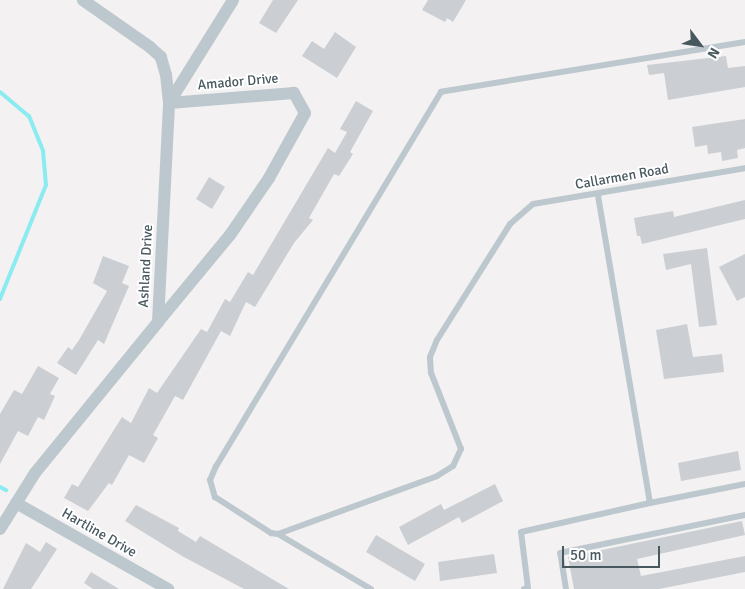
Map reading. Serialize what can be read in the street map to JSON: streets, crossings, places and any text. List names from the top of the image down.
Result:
{
  "streets": {
    "street": ["Amador Drive", "Ashland Drive", "Hartline Drive"],
    "lane": ["Callarmen Road"]
  },
  "crossings": [
    ["Amador Drive", "Ashland Drive"],
    ["Ashland Drive", "Hartline Drive"]
  ],
  "scale_bar": "50 m",
  "north": "bottom right"
}
